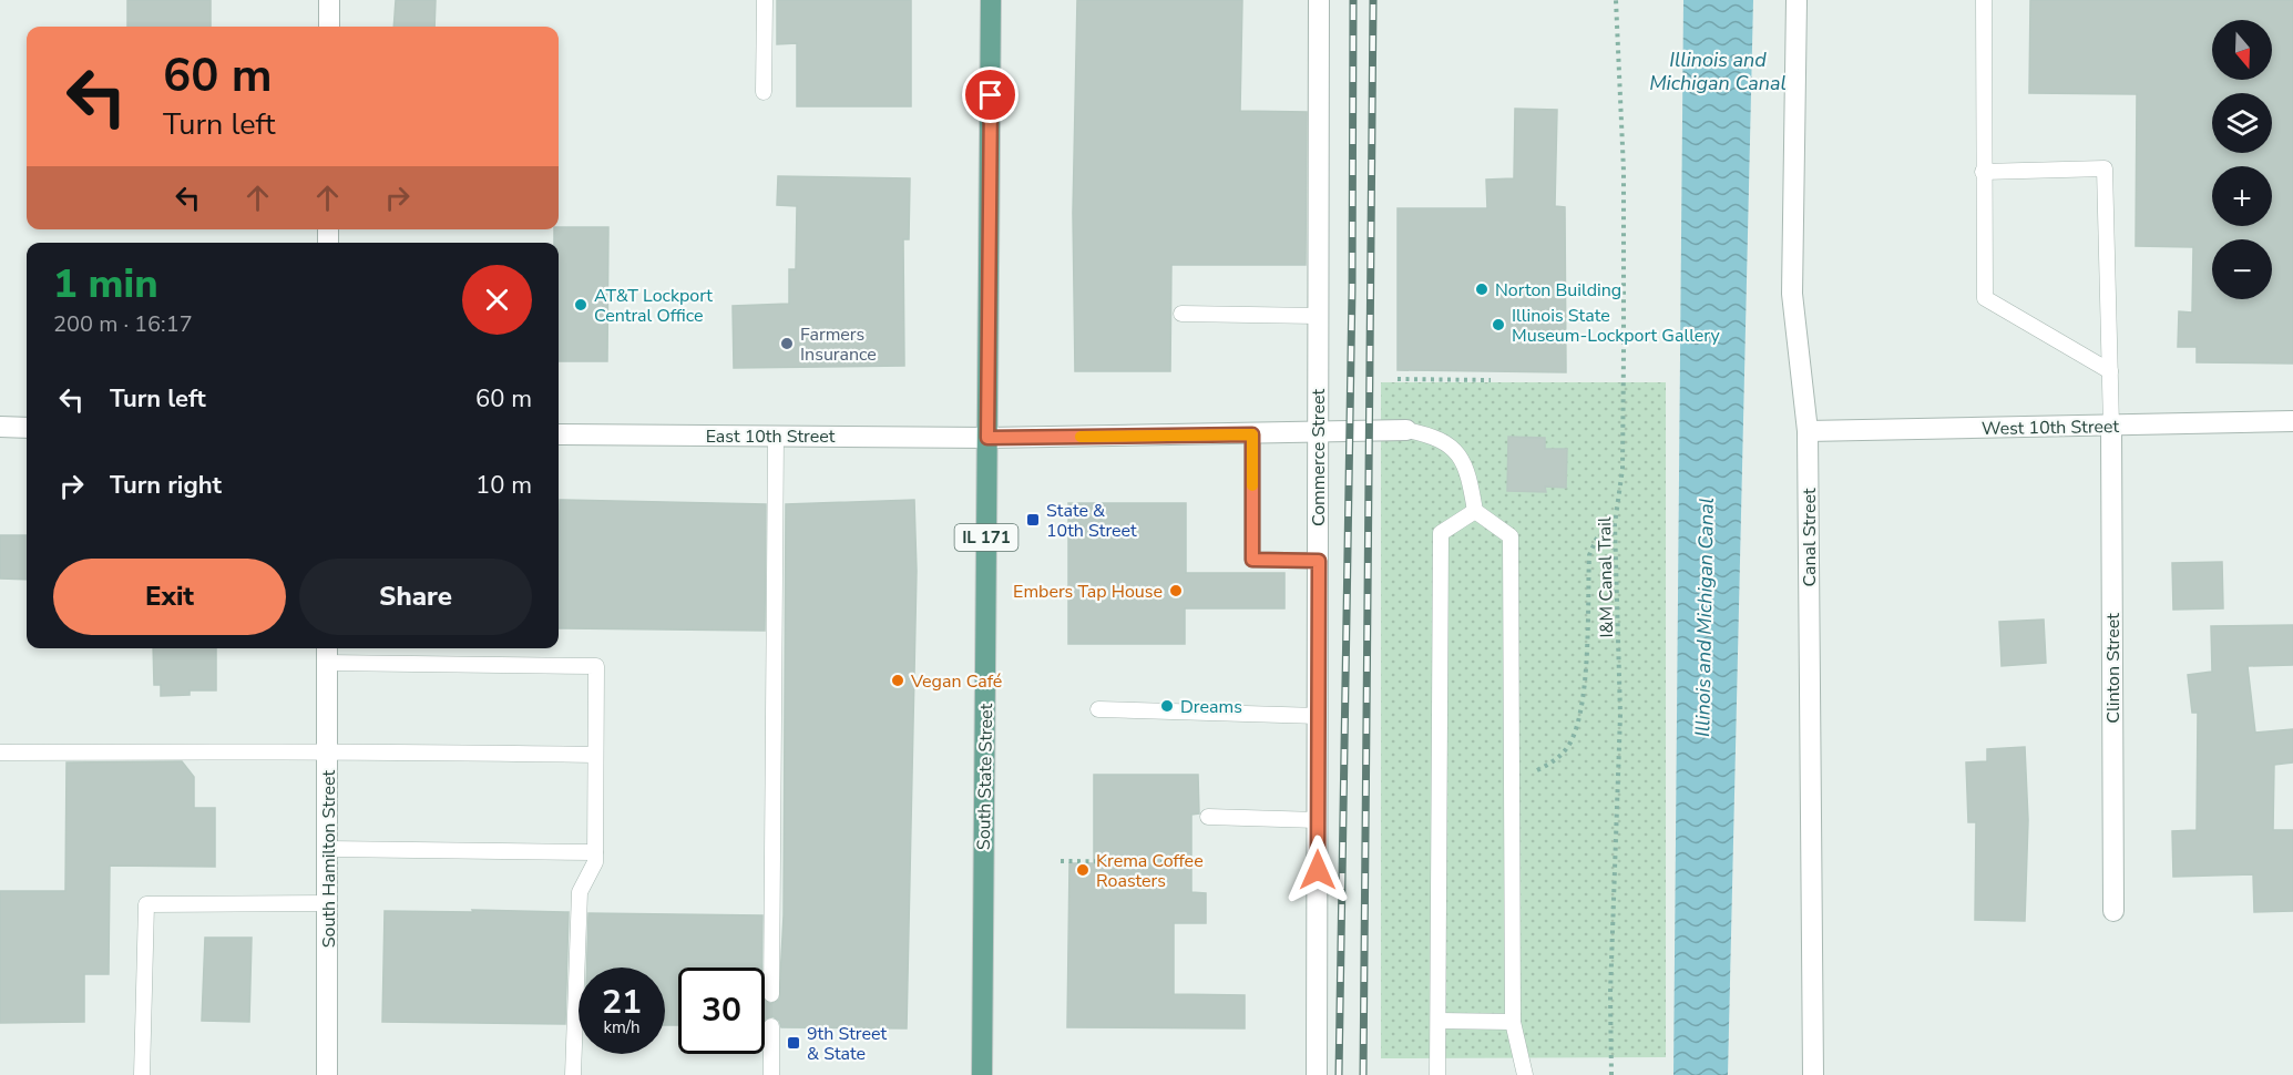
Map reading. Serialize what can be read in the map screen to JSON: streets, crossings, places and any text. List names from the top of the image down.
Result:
{
  "streets": {
    "main road": ["IL 171", "South State Street"],
    "street": [
      "West 10th Street",
      "East 10th Street",
      "Commerce Street",
      "Canal Street",
      "Clinton Street",
      "South Hamilton Street"
    ],
    "path": ["I&M Canal Trail"]
  },
  "crossings": [
    ["West 10th Street", "Canal Street"],
    ["West 10th Street", "Clinton Street"],
    ["East 10th Street", "South State Street"]
  ],
  "water": ["Illinois and Michigan Canal"],
  "places": {
    "other": [
      "Norton Building",
      "AT&T Lockport Central Office",
      "Illinois State Museum-Lockport Gallery",
      "Farmers Insurance",
      "Embers Tap House",
      "Vegan Café",
      "Dreams",
      "Krema Coffee Roasters"
    ],
    "transit": ["State & 10th Street", "9th Street & State"]
  },
  "north": "bottom",
  "page": {
    "map_buttons": ["+", "−"],
    "turn": ["60 m", "Turn left"],
    "heading": ["1 min", "200 m · 16:17"],
    "list": [
      {
        "name": "Turn left",
        "value": "60 m"
      },
      {
        "name": "Turn right",
        "value": "10 m"
      }
    ],
    "buttons": ["Exit", "Share"],
    "speed": "21 km/h",
    "limit": "30"
  }
}
